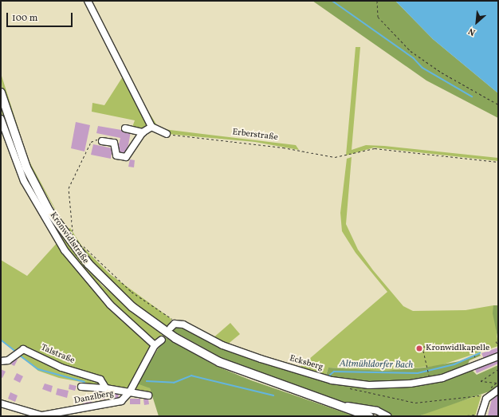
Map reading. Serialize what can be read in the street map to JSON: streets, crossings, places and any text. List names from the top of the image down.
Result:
{
  "streets": {
    "street": [
      "Kronwidlstraße",
      "Talstraße",
      "Ecksberg",
      "Danzlberg"
    ],
    "path": ["Erberstraße"]
  },
  "crossings": [
    ["Kronwidlstraße", "Danzlberg"]
  ],
  "water": ["Altmühldorfer Bach"],
  "places": ["Kronwidlkapelle"],
  "scale_bar": "100 m",
  "north": "bottom left"
}
